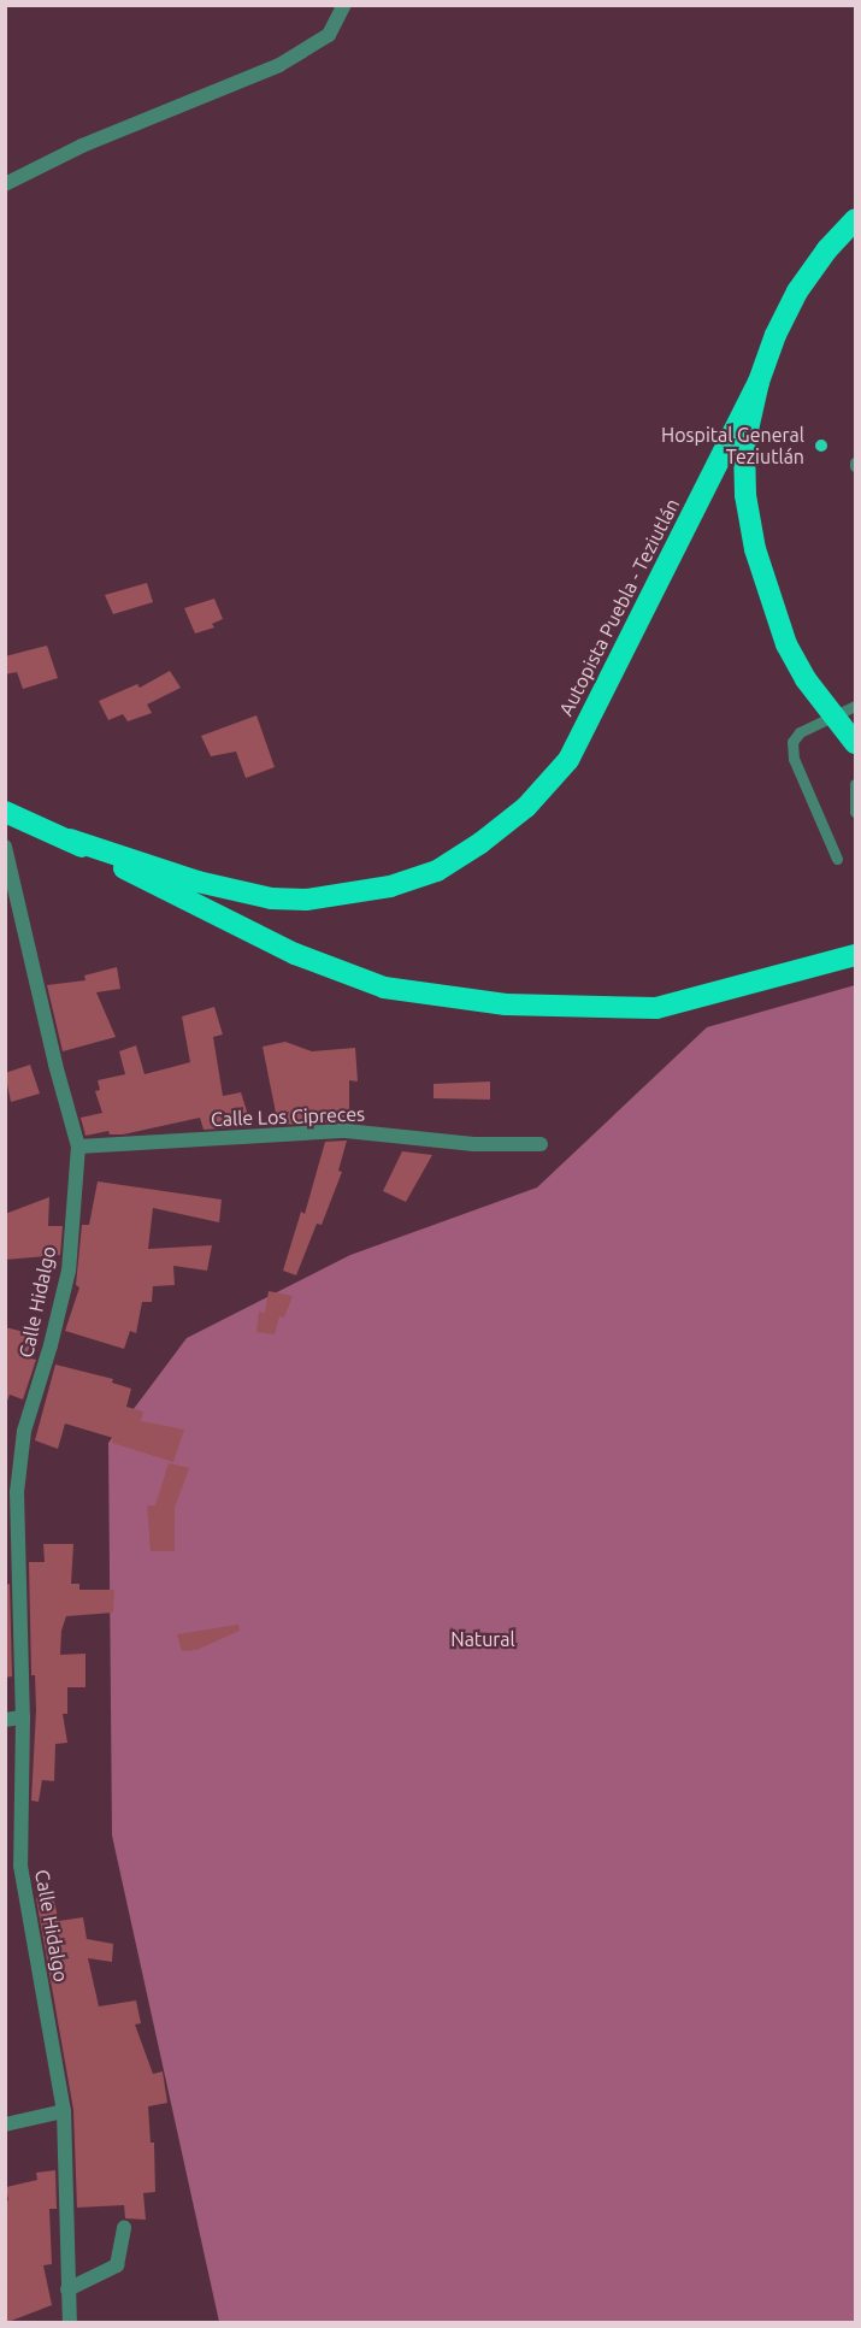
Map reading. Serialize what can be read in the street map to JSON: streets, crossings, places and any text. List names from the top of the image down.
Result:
{
  "streets": {
    "highway": ["Autopista Puebla - Teziutlán"],
    "street": ["Calle Los Cipreces", "Calle Hidalgo"]
  },
  "crossings": [
    ["Calle Los Cipreces", "Calle Hidalgo"]
  ],
  "parks": ["Natural"],
  "places": ["Hospital General Teziutlán"]
}
